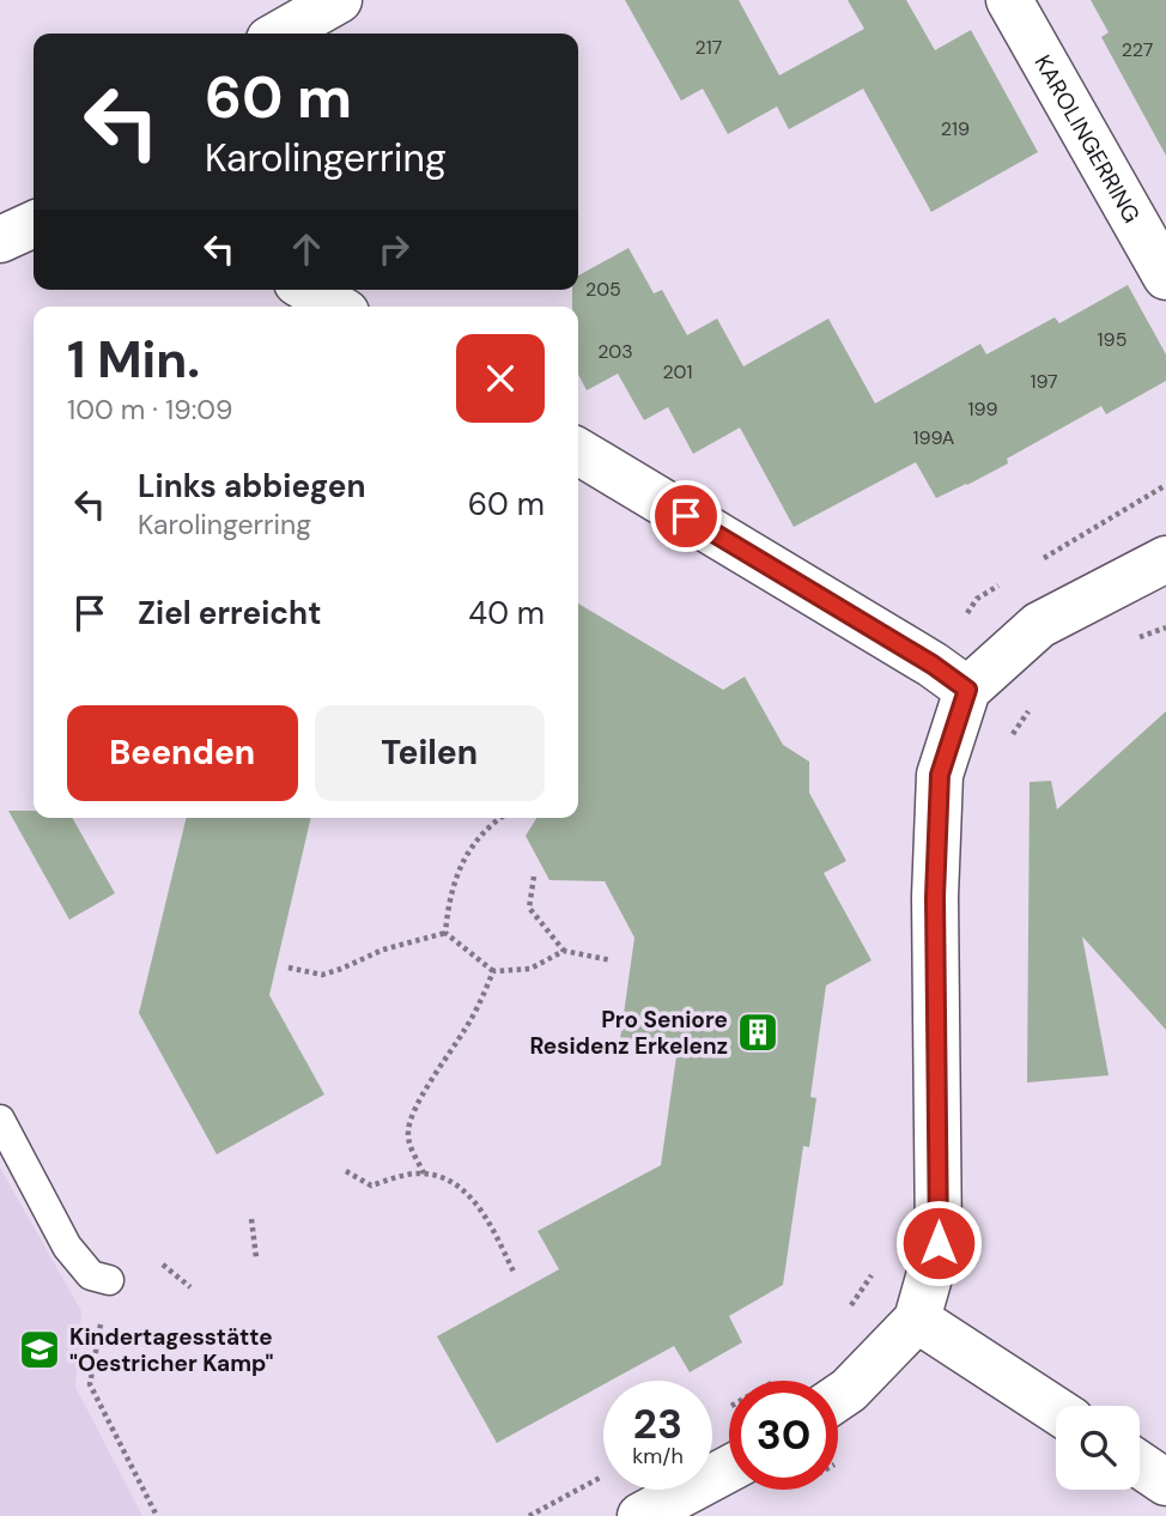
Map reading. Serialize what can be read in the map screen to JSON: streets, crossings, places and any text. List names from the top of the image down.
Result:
{
  "streets": {
    "street": ["KAROLINGERRING"]
  },
  "places": {
    "building": ["Pro Seniore Residenz Erkelenz"],
    "school or university": ["Kindertagesstätte \"Oestricher Kamp\""]
  },
  "house_numbers": [
    "217",
    "227",
    "219",
    "205",
    "195",
    "203",
    "201",
    "197",
    "199",
    "199A"
  ],
  "page": {
    "turn": ["60 m", "Karolingerring"],
    "heading": ["1 Min.", "100 m · 19:09"],
    "list": [
      {
        "name": "Links abbiegen",
        "note": "Karolingerring",
        "value": "60 m"
      },
      {
        "name": "Ziel erreicht",
        "value": "40 m"
      }
    ],
    "buttons": ["Beenden", "Teilen"],
    "speed": "23 km/h",
    "limit": "30"
  }
}
